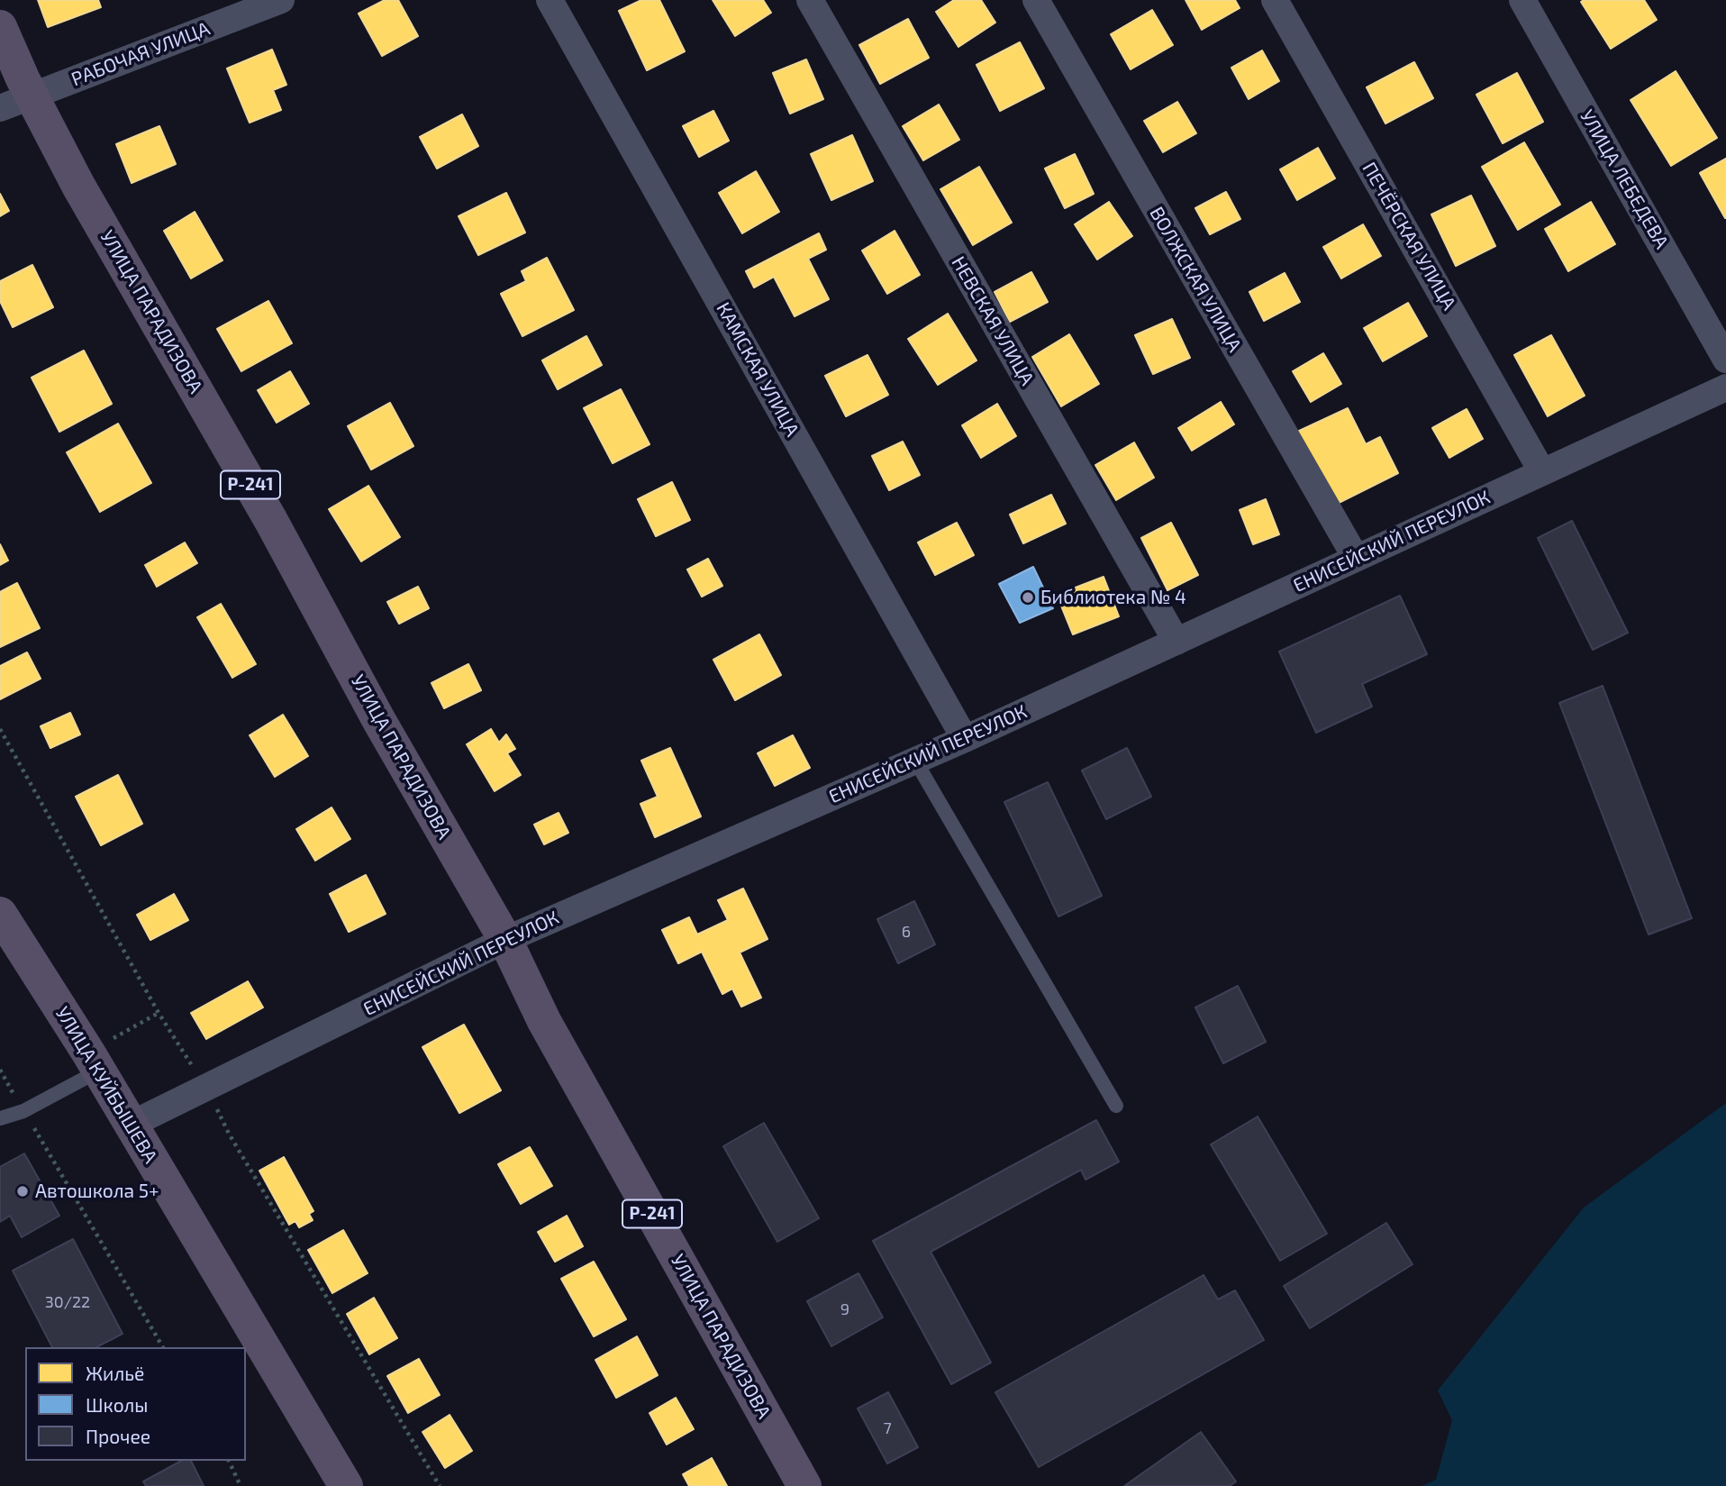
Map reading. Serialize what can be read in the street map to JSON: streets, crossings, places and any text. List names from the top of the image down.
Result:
{
  "streets": {
    "highway": ["УЛИЦА ПАРАДИЗОВА", "Р-241", "УЛИЦА КУЙБЫШЕВА"],
    "street": [
      "РАБОЧАЯ УЛИЦА",
      "УЛИЦА ЛЕБЕДЕВА",
      "ПЕЧЁРСКАЯ УЛИЦА",
      "ВОЛЖСКАЯ УЛИЦА",
      "НЕВСКАЯ УЛИЦА",
      "КАМСКАЯ УЛИЦА",
      "ЕНИСЕЙСКИЙ ПЕРЕУЛОК"
    ]
  },
  "crossings": [
    ["РАБОЧАЯ УЛИЦА", "УЛИЦА ПАРАДИЗОВА"],
    ["ПЕЧЁРСКАЯ УЛИЦА", "ЕНИСЕЙСКИЙ ПЕРЕУЛОК"],
    ["ВОЛЖСКАЯ УЛИЦА", "ЕНИСЕЙСКИЙ ПЕРЕУЛОК"],
    ["УЛИЦА ПАРАДИЗОВА", "ЕНИСЕЙСКИЙ ПЕРЕУЛОК"],
    ["НЕВСКАЯ УЛИЦА", "ЕНИСЕЙСКИЙ ПЕРЕУЛОК"],
    ["КАМСКАЯ УЛИЦА", "ЕНИСЕЙСКИЙ ПЕРЕУЛОК"],
    ["ЕНИСЕЙСКИЙ ПЕРЕУЛОК", "УЛИЦА КУЙБЫШЕВА"]
  ],
  "places": ["Библиотека № 4", "Автошкола 5+"],
  "house_numbers": [
    "6",
    "30/22",
    "9",
    "7"
  ],
  "legend": ["Жильё", "Школы", "Прочее"]
}
